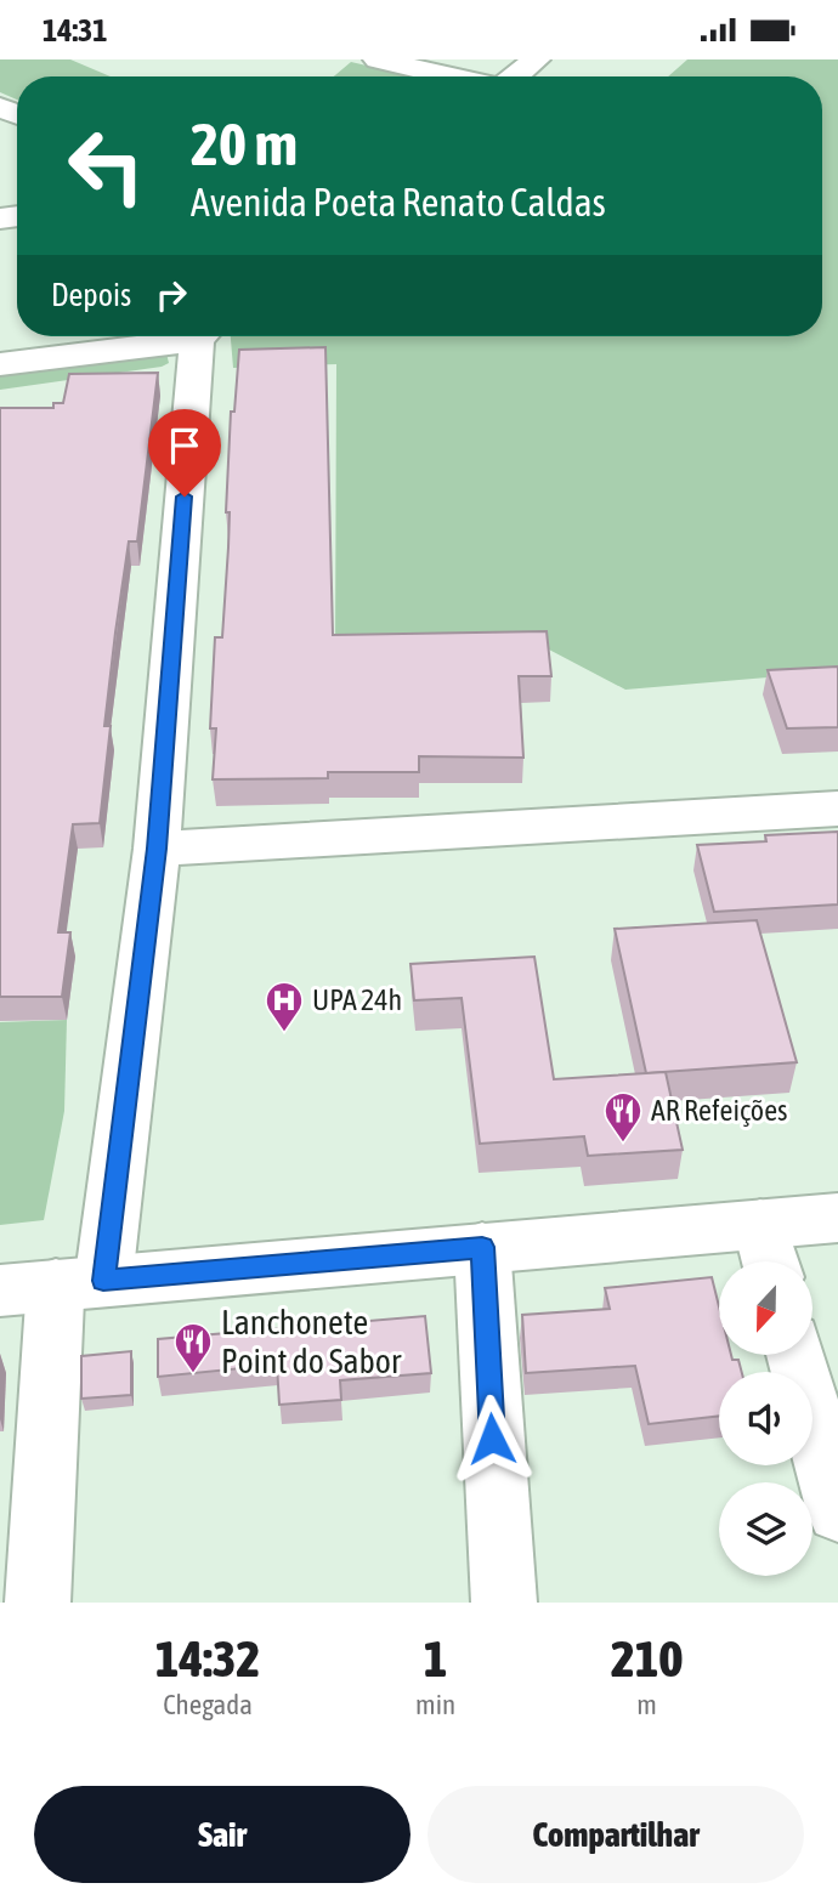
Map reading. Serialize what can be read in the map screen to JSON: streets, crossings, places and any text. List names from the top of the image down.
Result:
{
  "places": {
    "hospital": ["UPA 24h"],
    "restaurant": ["AR Refeições", "Lanchonete Point do Sabor"]
  },
  "north": "bottom",
  "page": {
    "status": "14:31",
    "turn": ["20 m", "Avenida Poeta Renato Caldas"],
    "then": "Depois",
    "eta": [
      "14:32",
      "Chegada",
      "1",
      "min",
      "210",
      "m"
    ],
    "buttons": ["Sair", "Compartilhar"]
  }
}
